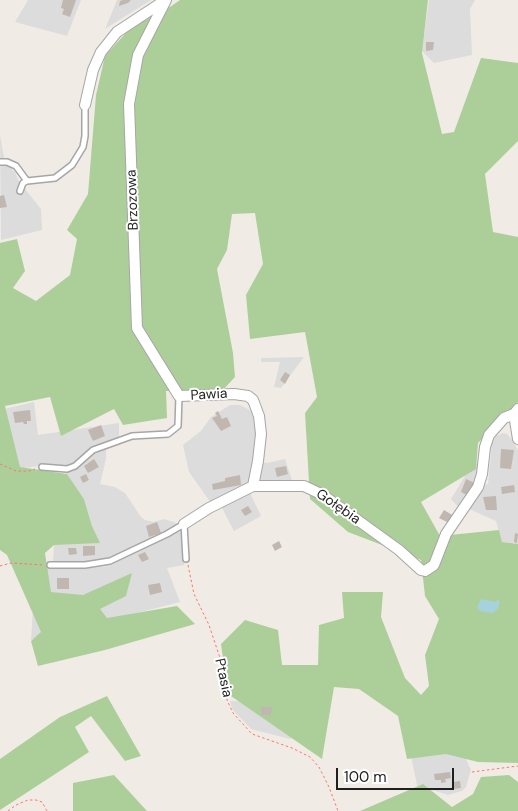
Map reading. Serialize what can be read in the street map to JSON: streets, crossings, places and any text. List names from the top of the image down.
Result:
{
  "streets": {
    "street": ["Brzozowa", "Pawia", "Gołębia"],
    "path": ["Ptasia"]
  },
  "crossings": [
    ["Brzozowa", "Pawia"],
    ["Pawia", "Gołębia"]
  ],
  "scale_bar": "100 m"
}
